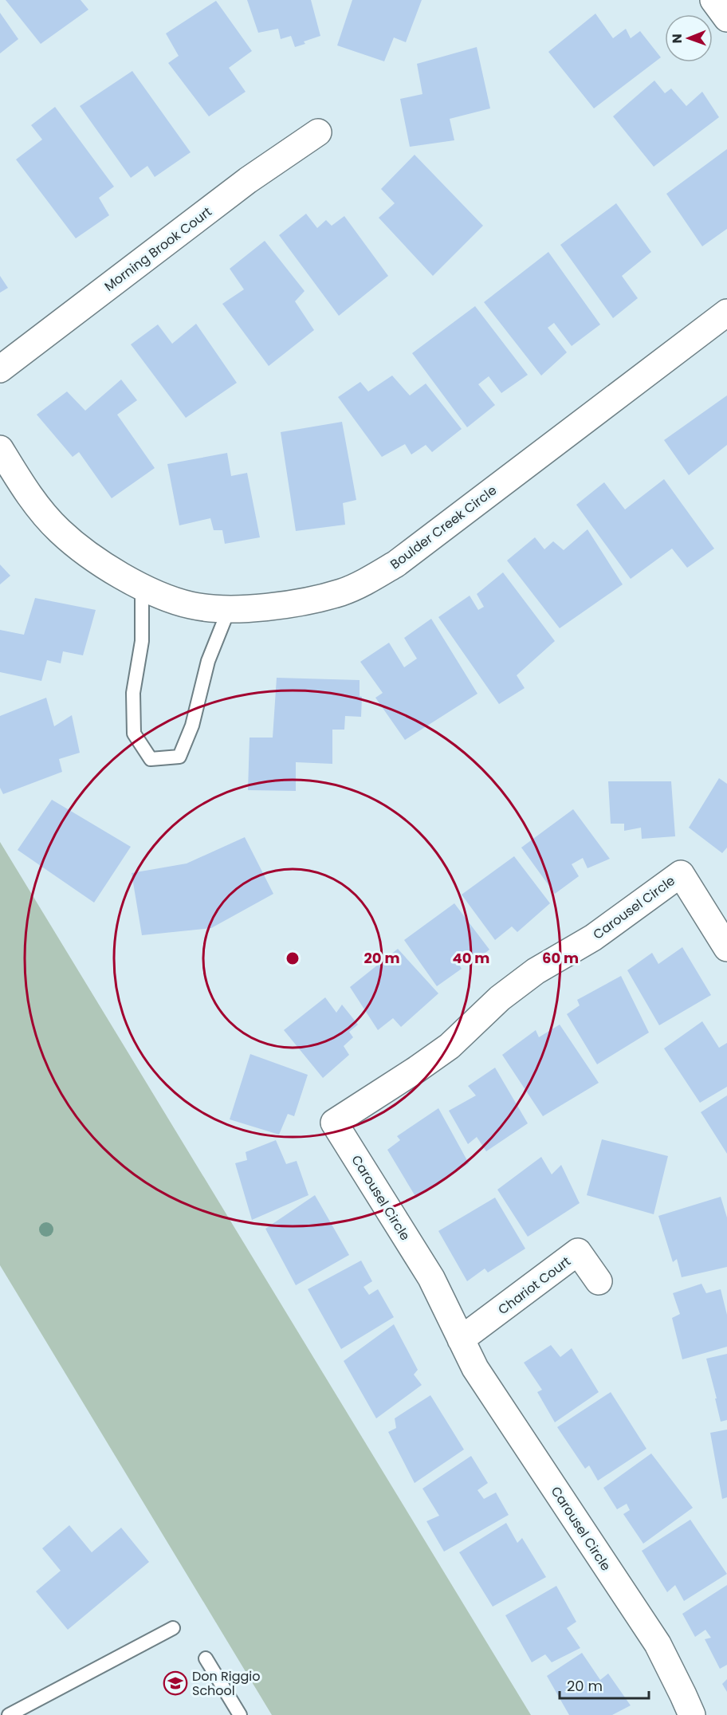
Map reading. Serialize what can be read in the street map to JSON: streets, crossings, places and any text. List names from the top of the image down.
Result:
{
  "streets": {
    "street": [
      "Morning Brook Court",
      "Boulder Creek Circle",
      "Carousel Circle",
      "Chariot Court"
    ]
  },
  "crossings": [
    ["Carousel Circle", "Chariot Court"]
  ],
  "places": {
    "school or university": ["Don Riggio School"]
  },
  "scale_bar": "20 m",
  "north": "left",
  "rings": ["20 m", "40 m", "60 m"]
}
